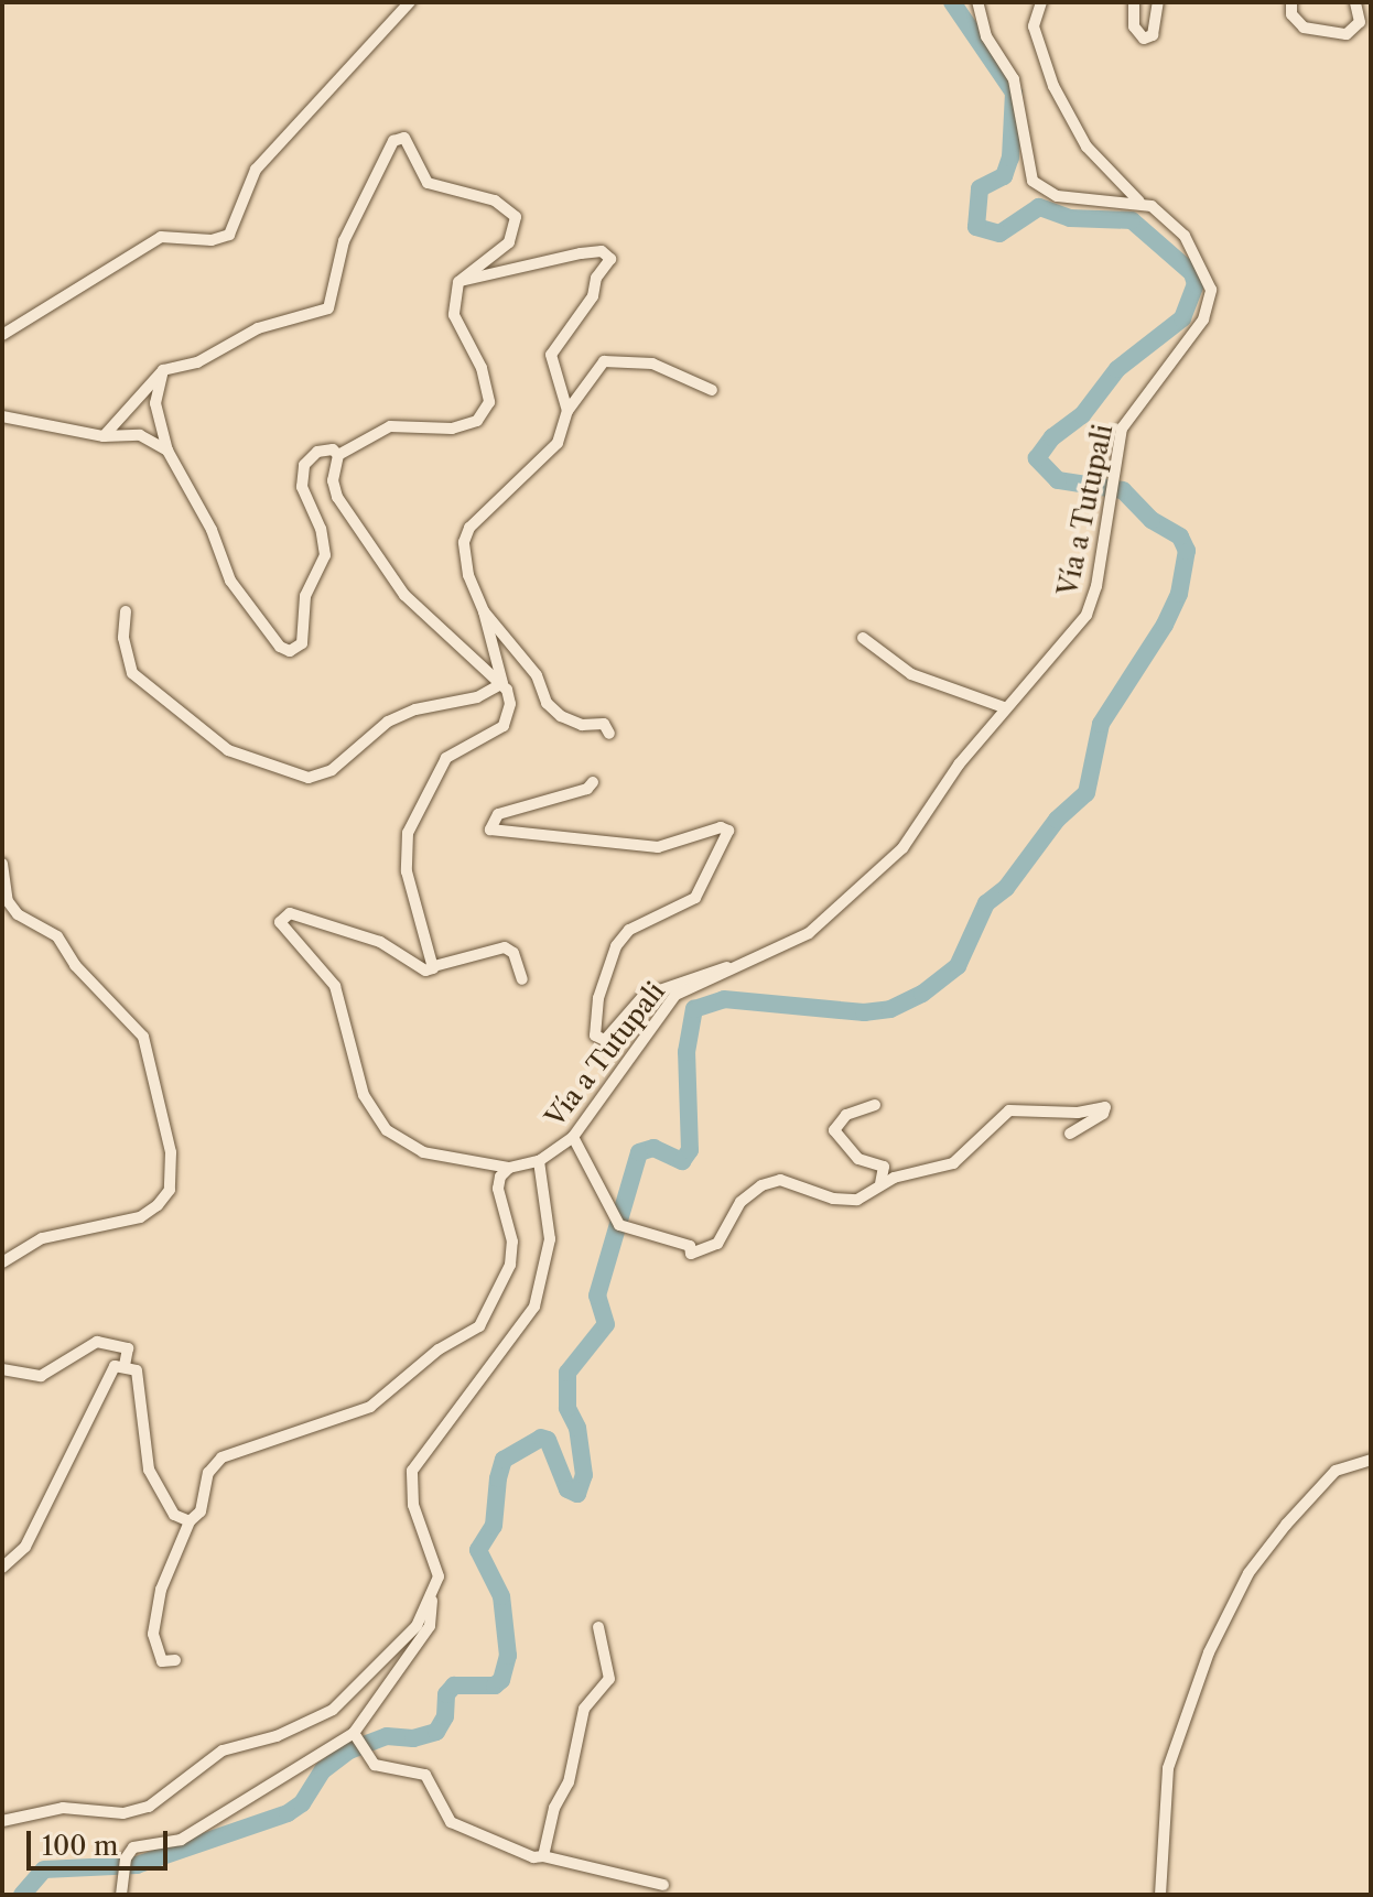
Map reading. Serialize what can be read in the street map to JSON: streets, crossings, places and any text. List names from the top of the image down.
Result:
{
  "streets": {
    "street": ["Vía a Tutupali"]
  },
  "scale_bar": "100 m"
}
